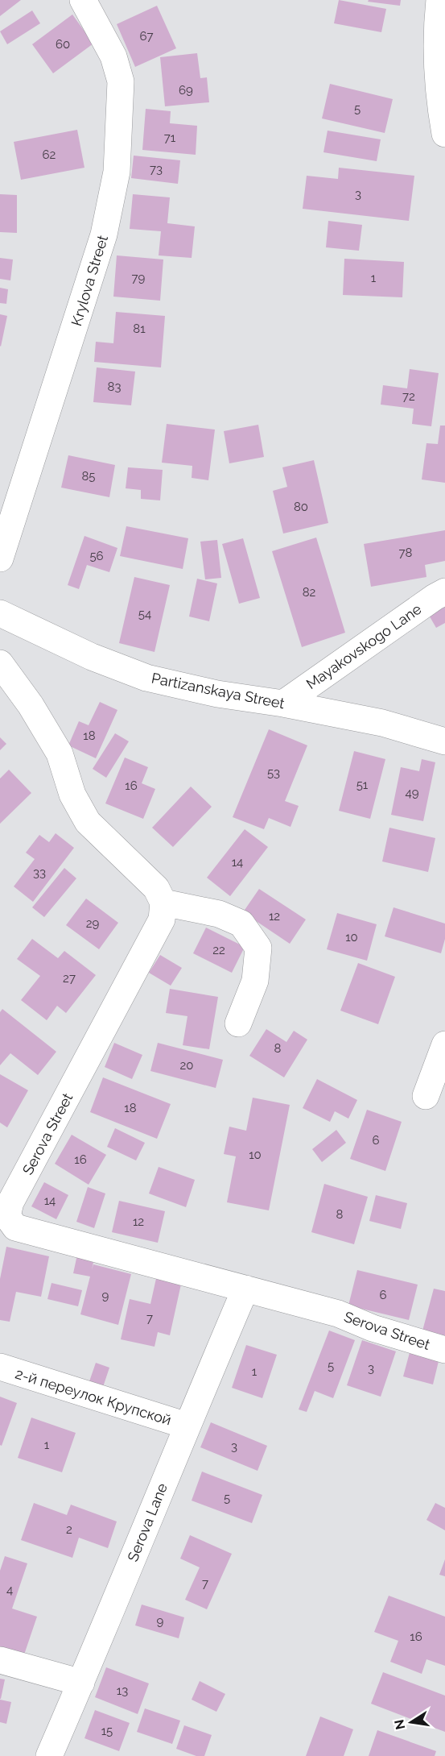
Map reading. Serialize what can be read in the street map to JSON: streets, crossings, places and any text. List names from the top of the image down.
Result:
{
  "streets": {
    "street": [
      "Krylova Street",
      "Mayakovskogo Lane",
      "Partizanskaya Street",
      "Serova Street",
      "2-й переулок Крупской",
      "Serova Lane"
    ]
  },
  "crossings": [
    ["Mayakovskogo Lane", "Partizanskaya Street"],
    ["Serova Street", "Serova Lane"],
    ["2-й переулок Крупской", "Serova Lane"]
  ],
  "house_numbers": [
    "67",
    "60",
    "69",
    "5",
    "71",
    "62",
    "73",
    "3",
    "79",
    "1",
    "81",
    "83",
    "72",
    "85",
    "80",
    "78",
    "56",
    "82",
    "54",
    "18",
    "53",
    "51",
    "16",
    "49",
    "14",
    "33",
    "12",
    "29",
    "10",
    "22",
    "27",
    "8",
    "20",
    "18",
    "6",
    "10",
    "16",
    "14",
    "8",
    "12",
    "6",
    "9",
    "7",
    "5",
    "3",
    "1",
    "1",
    "3",
    "5",
    "2",
    "7",
    "4",
    "9",
    "16",
    "13",
    "15"
  ],
  "north": "left"
}
